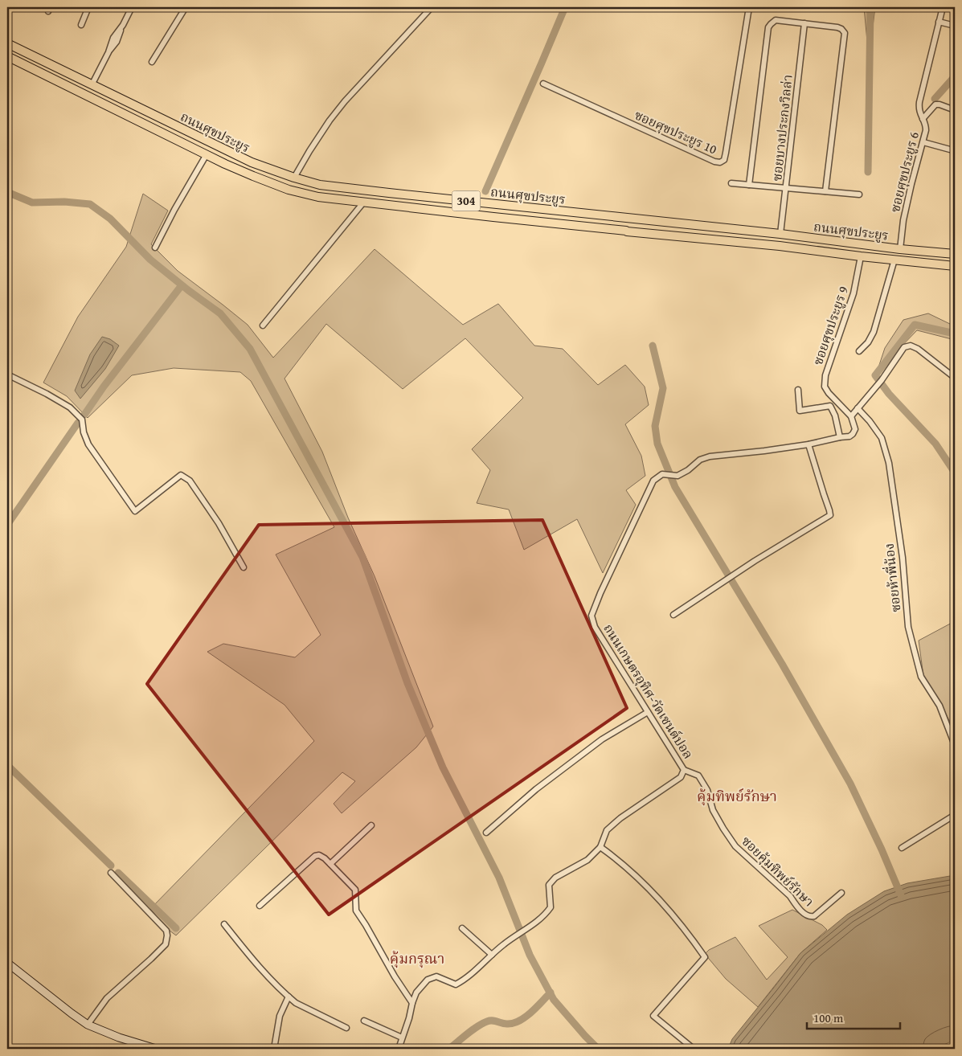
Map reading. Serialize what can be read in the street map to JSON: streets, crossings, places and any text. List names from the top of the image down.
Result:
{
  "streets": {
    "main road": ["ถนนศุขประยูร", "304"],
    "street": [
      "ซอยบางประกงวิลล่า",
      "ซอยศุขประยูร 10",
      "ซอยศุขประยูร 6",
      "ซอยศุขประยูร 9",
      "ซอยห้าพี่น้อง",
      "ถนนเกษตรอุทิศ-วัดเซนต์ปอล",
      "ซอยคุ้มทิพย์รักษา"
    ]
  },
  "crossings": [
    ["ซอยบางประกงวิลล่า", "ถนนศุขประยูร"],
    ["ถนนศุขประยูร", "ซอยศุขประยูร 6"],
    ["ถนนศุขประยูร", "ซอยศุขประยูร 9"],
    ["ซอยศุขประยูร 9", "ถนนเกษตรอุทิศ-วัดเซนต์ปอล"],
    ["ถนนเกษตรอุทิศ-วัดเซนต์ปอล", "ซอยคุ้มทิพย์รักษา"]
  ],
  "districts": ["คุ้มทิพย์รักษา", "คุ้มกรุณา"],
  "scale_bar": "100 m"
}
